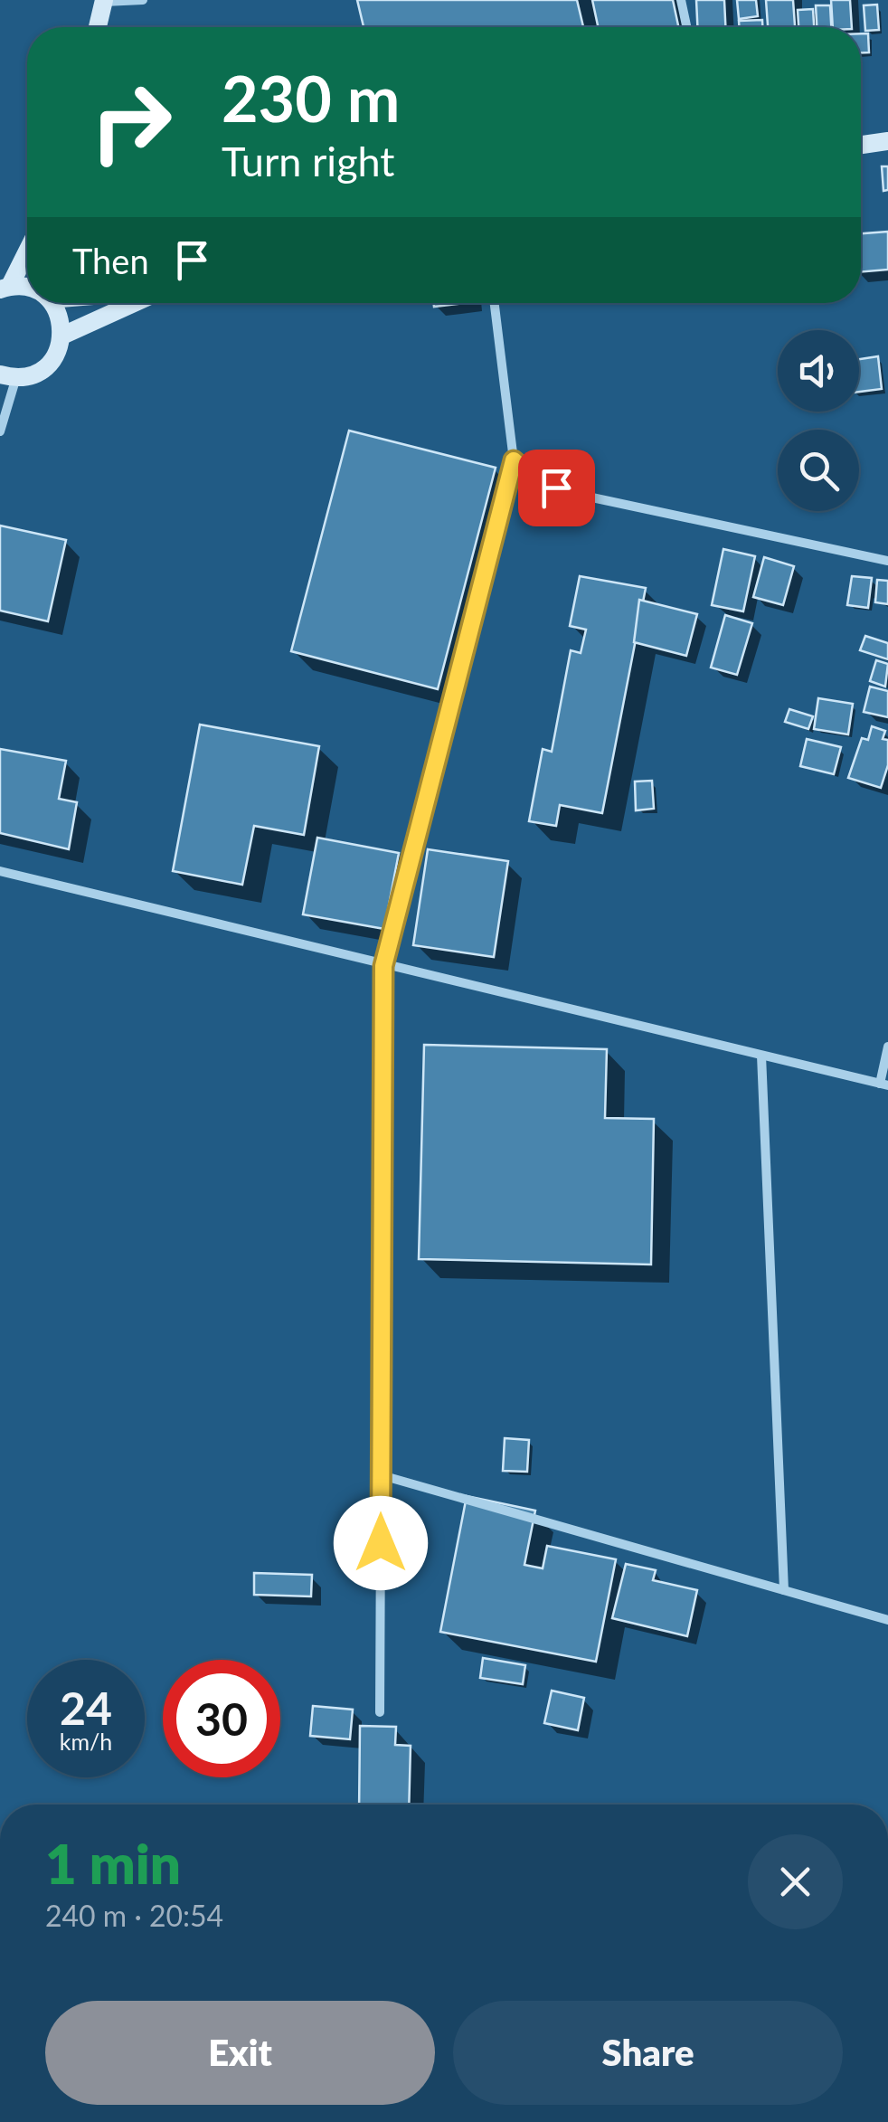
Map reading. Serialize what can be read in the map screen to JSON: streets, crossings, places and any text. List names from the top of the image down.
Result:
{
  "page": {
    "turn": ["230 m", "Turn right"],
    "then": "Then",
    "speed": "24 km/h",
    "limit": "30",
    "heading": ["1 min", "240 m · 20:54"],
    "buttons": ["Exit", "Share"]
  }
}
